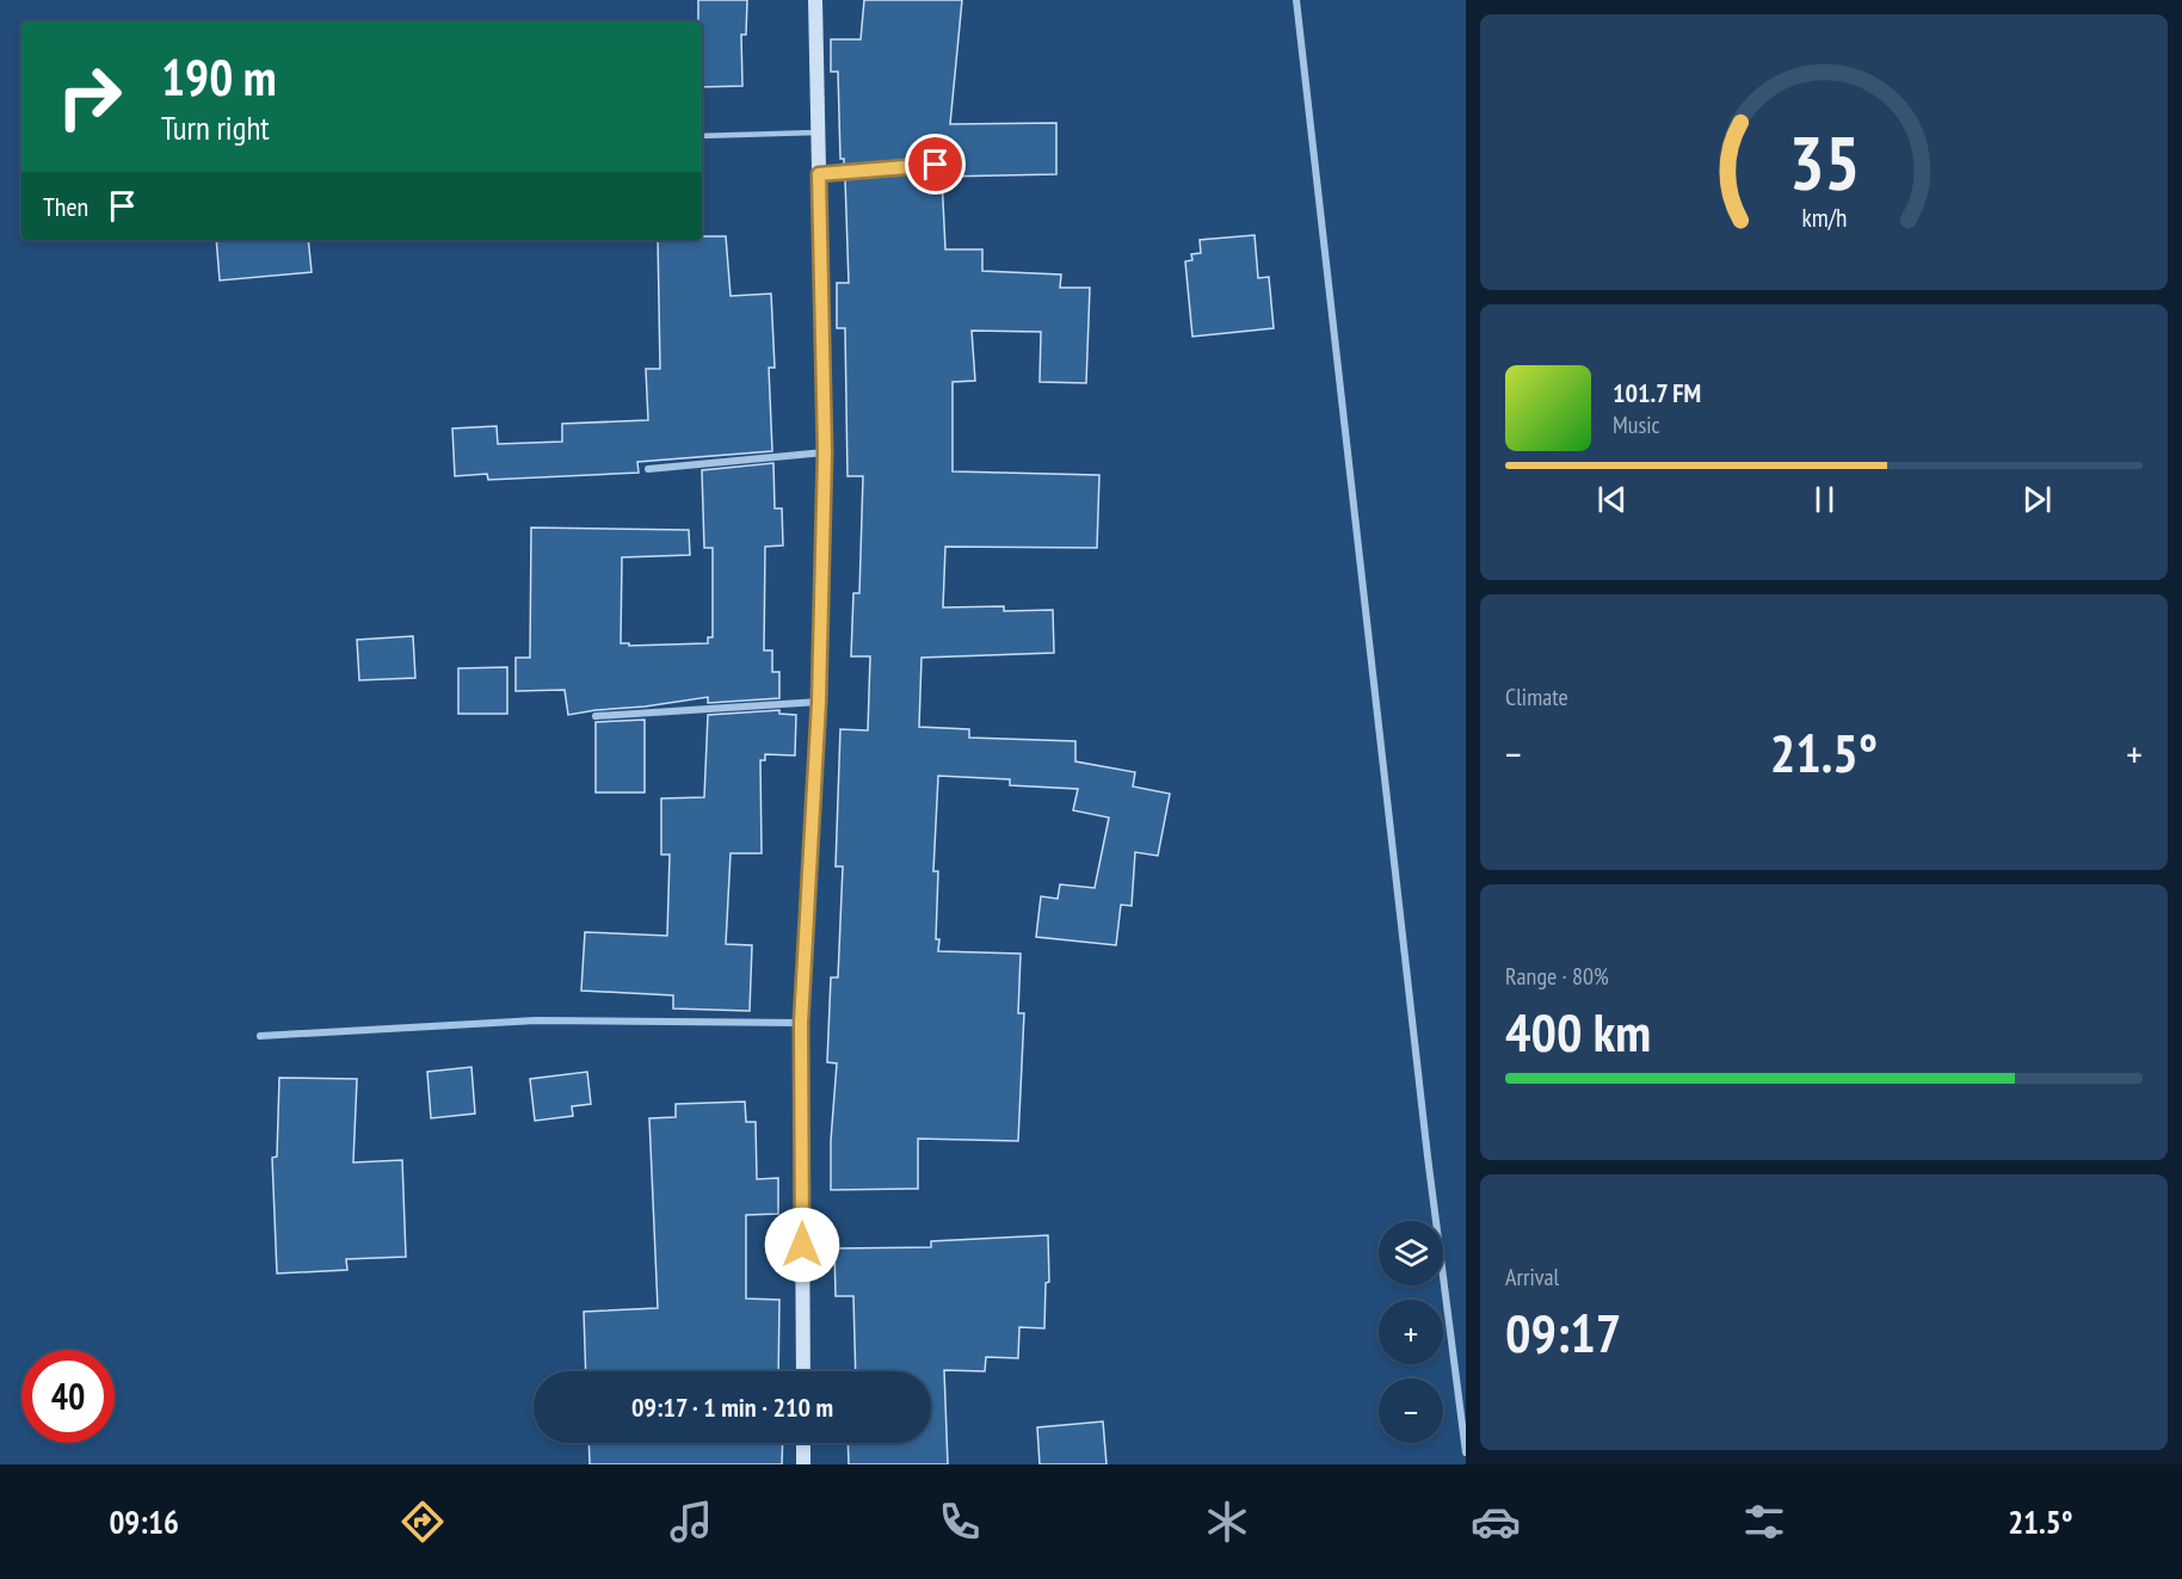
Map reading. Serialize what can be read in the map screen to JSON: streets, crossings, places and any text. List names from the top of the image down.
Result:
{
  "page": {
    "turn": ["190 m", "Turn right"],
    "then": "Then",
    "song": ["101.7 FM", "Music"],
    "tile": [
      "Climate",
      ["Range · 80%", "400 km"],
      ["Arrival", "09:17"]
    ],
    "heat": ["−", "21.5°", "+"],
    "map_buttons": ["+", "−"],
    "limit": "40",
    "trip": "09:17 · 1 min · 210 m",
    "tabs": ["09:16", "21.5°"],
    "gauge": ["35", "km/h"]
  }
}
